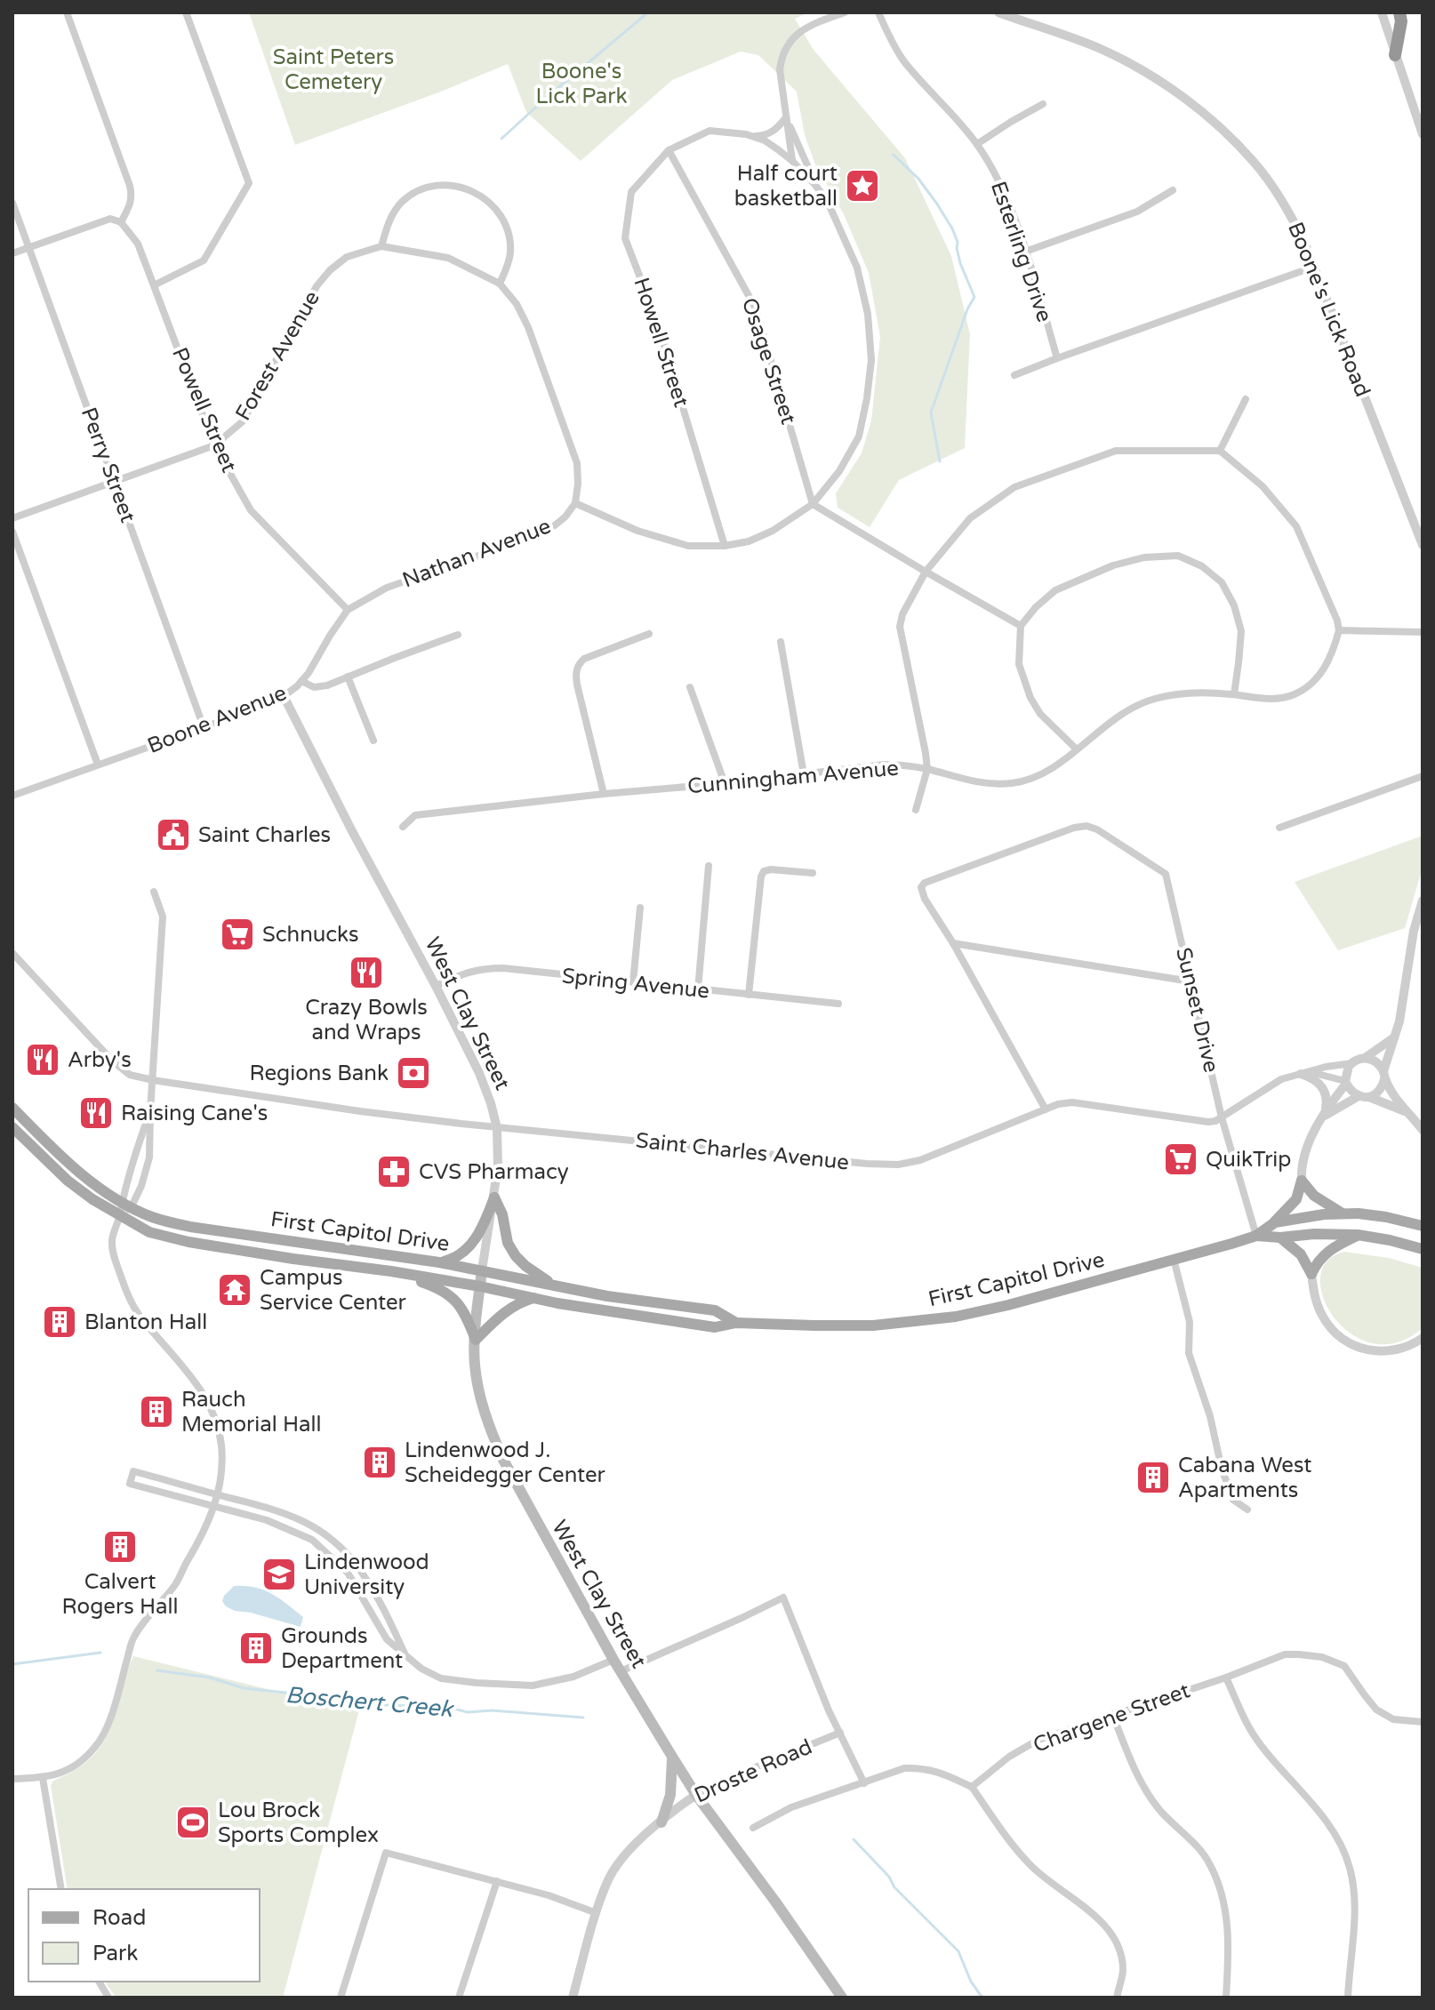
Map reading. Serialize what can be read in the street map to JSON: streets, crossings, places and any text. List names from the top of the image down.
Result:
{
  "streets": {
    "main road": ["West Clay Street", "First Capitol Drive"],
    "street": [
      "Esterling Drive",
      "Boone's Lick Road",
      "Howell Street",
      "Forest Avenue",
      "Osage Street",
      "Powell Street",
      "Perry Street",
      "Nathan Avenue",
      "Boone Avenue",
      "Cunningham Avenue",
      "Spring Avenue",
      "Sunset Drive",
      "Saint Charles Avenue",
      "Chargene Street",
      "Droste Road"
    ]
  },
  "crossings": [
    ["Howell Street", "Osage Street"],
    ["Howell Street", "Nathan Avenue"],
    ["Forest Avenue", "Powell Street"],
    ["Forest Avenue", "Perry Street"],
    ["Osage Street", "Nathan Avenue"],
    ["Powell Street", "Nathan Avenue"],
    ["Perry Street", "Boone Avenue"],
    ["Nathan Avenue", "Boone Avenue"],
    ["Boone Avenue", "West Clay Street"],
    ["Spring Avenue", "West Clay Street"],
    ["Sunset Drive", "Saint Charles Avenue"],
    ["Sunset Drive", "First Capitol Drive"],
    ["West Clay Street", "Saint Charles Avenue"],
    ["West Clay Street", "First Capitol Drive"],
    ["West Clay Street", "Droste Road"]
  ],
  "water": ["Boschert Creek"],
  "parks": ["Saint Peters Cemetery", "Boone's Lick Park"],
  "places": {
    "place": ["Half court basketball"],
    "public building": ["Saint Charles"],
    "supermarket": ["Schnucks", "QuikTrip"],
    "restaurant": ["Crazy Bowls and Wraps", "Arby's", "Raising Cane's"],
    "bank": ["Regions Bank"],
    "pharmacy": ["CVS Pharmacy"],
    "temple": ["Campus Service Center"],
    "building": [
      "Blanton Hall",
      "Rauch Memorial Hall",
      "Lindenwood J. Scheidegger Center",
      "Cabana West Apartments",
      "Calvert Rogers Hall",
      "Grounds Department"
    ],
    "school or university": ["Lindenwood University"],
    "sports": ["Lou Brock Sports Complex"]
  },
  "legend": ["Road", "Park"]
}
